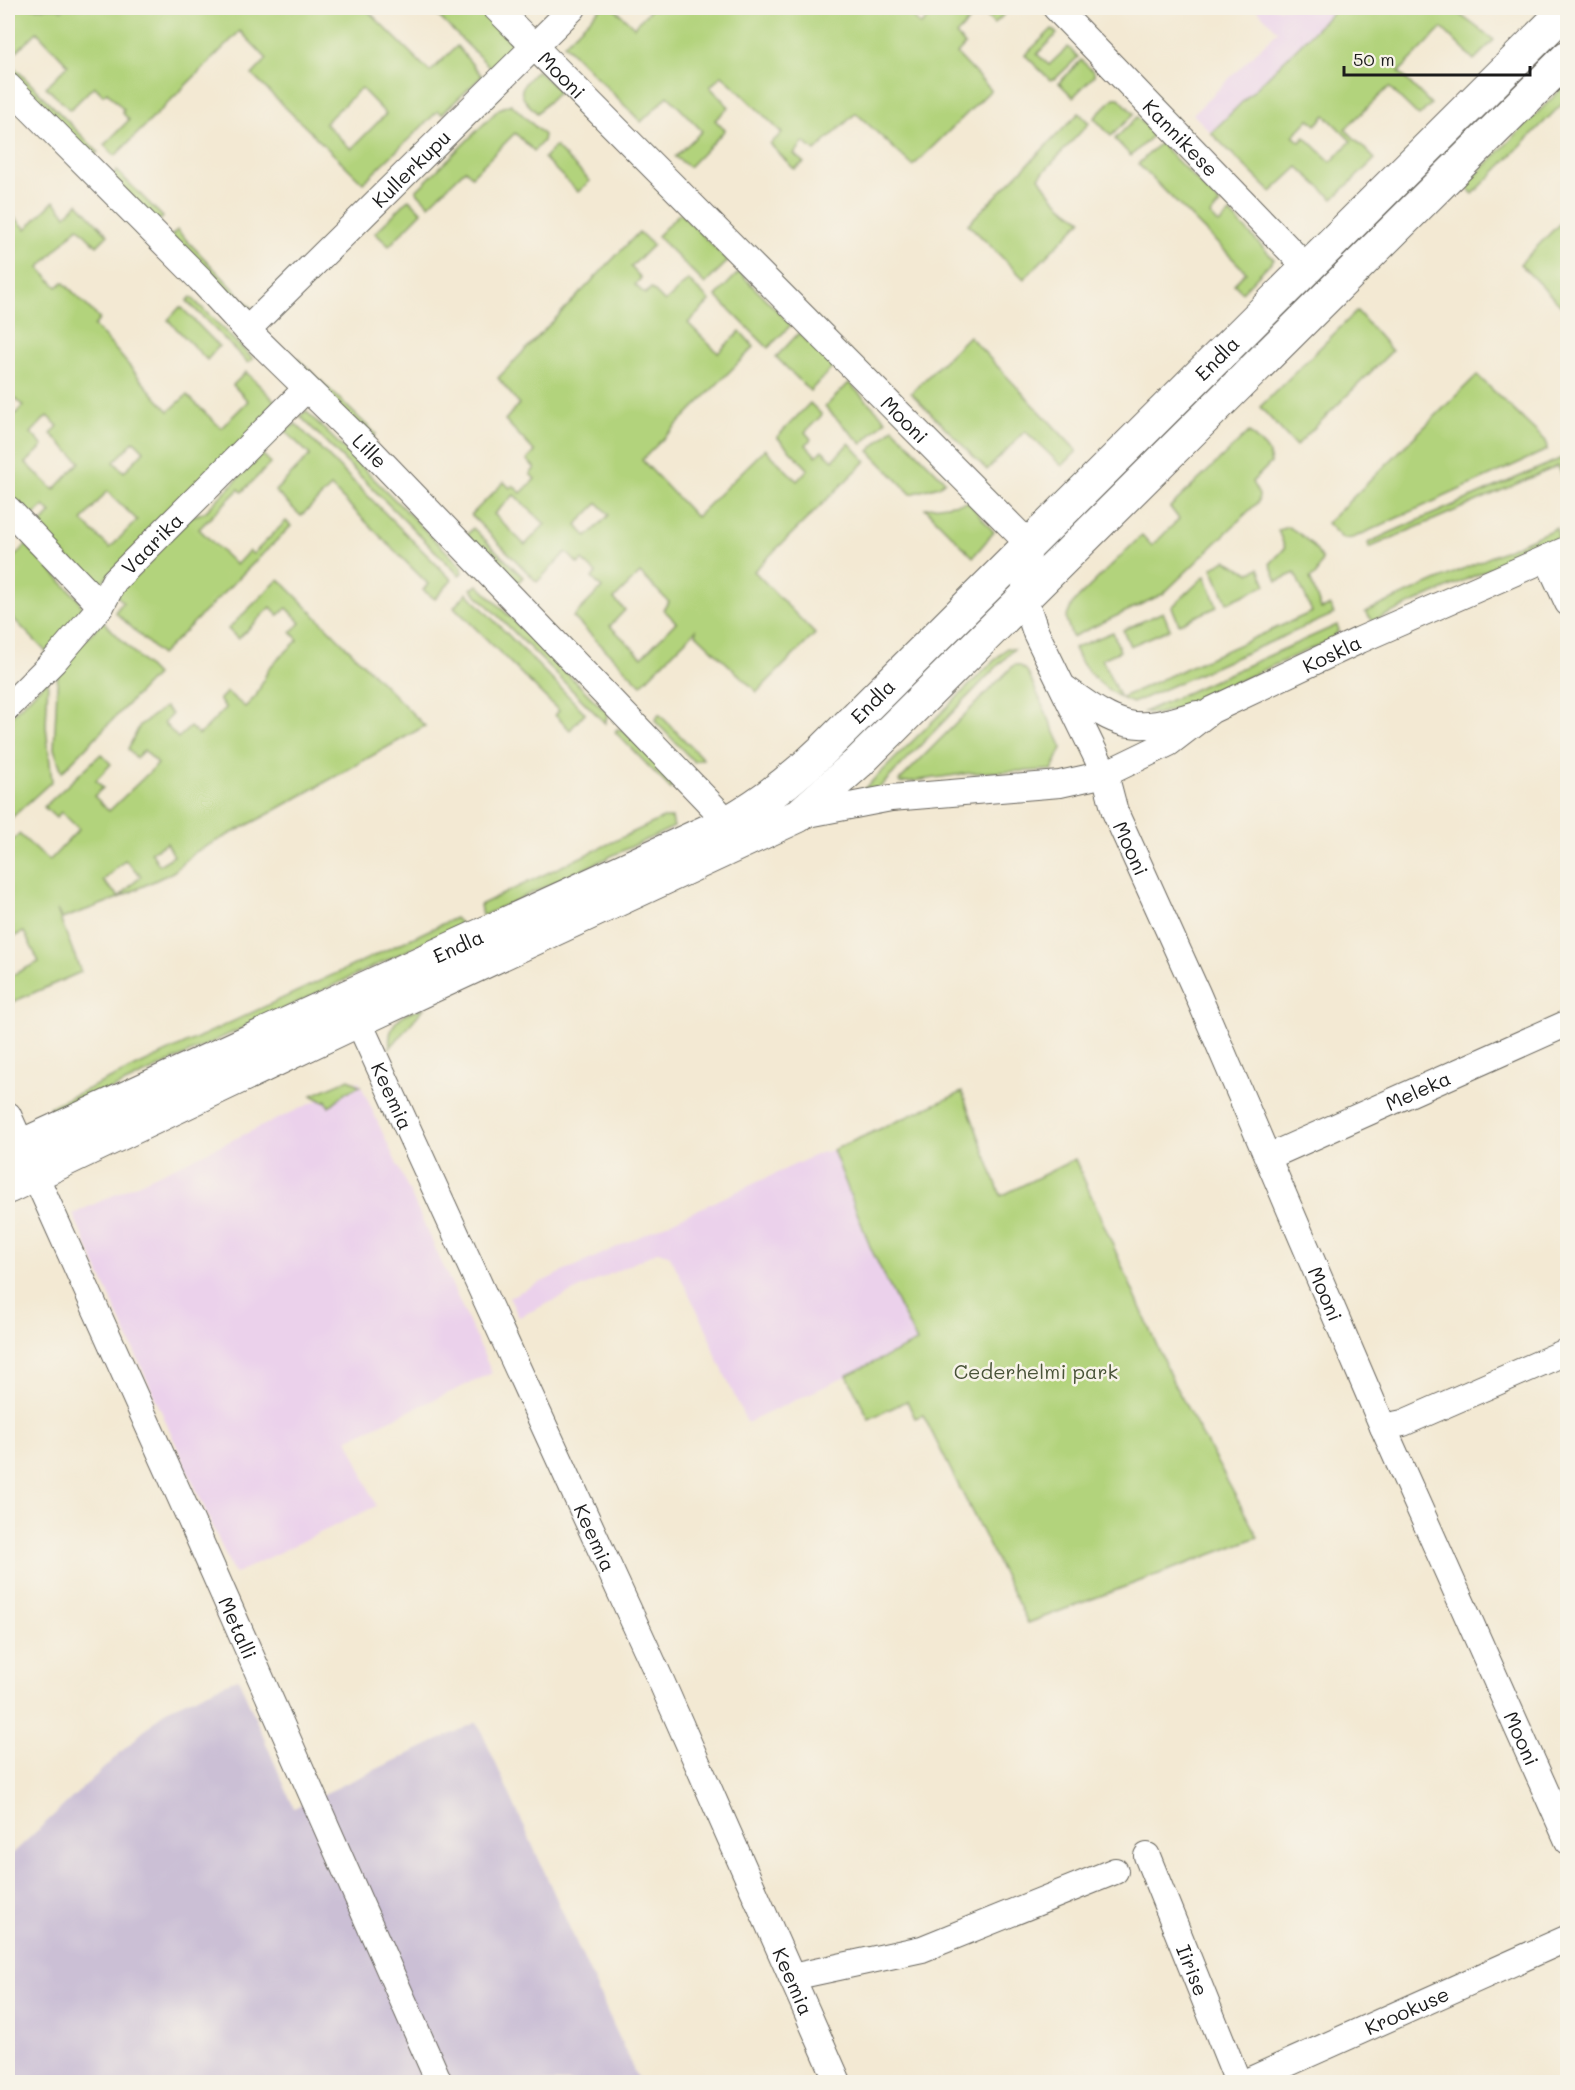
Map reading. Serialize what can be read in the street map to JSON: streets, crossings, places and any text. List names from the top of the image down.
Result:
{
  "streets": {
    "main road": ["Endla"],
    "street": [
      "Mooni",
      "Kannikese",
      "Kullerkupu",
      "Lille",
      "Vaarika",
      "Koskla",
      "Meleka",
      "Keemia",
      "Metalli",
      "Iirise",
      "Krookuse"
    ]
  },
  "crossings": [
    ["Mooni", "Kullerkupu"],
    ["Mooni", "Endla"],
    ["Mooni", "Koskla"],
    ["Mooni", "Meleka"],
    ["Kannikese", "Endla"],
    ["Kullerkupu", "Lille"],
    ["Endla", "Lille"],
    ["Endla", "Koskla"],
    ["Endla", "Keemia"],
    ["Endla", "Metalli"],
    ["Lille", "Vaarika"]
  ],
  "parks": ["Cederhelmi park"],
  "scale_bar": "50 m"
}
